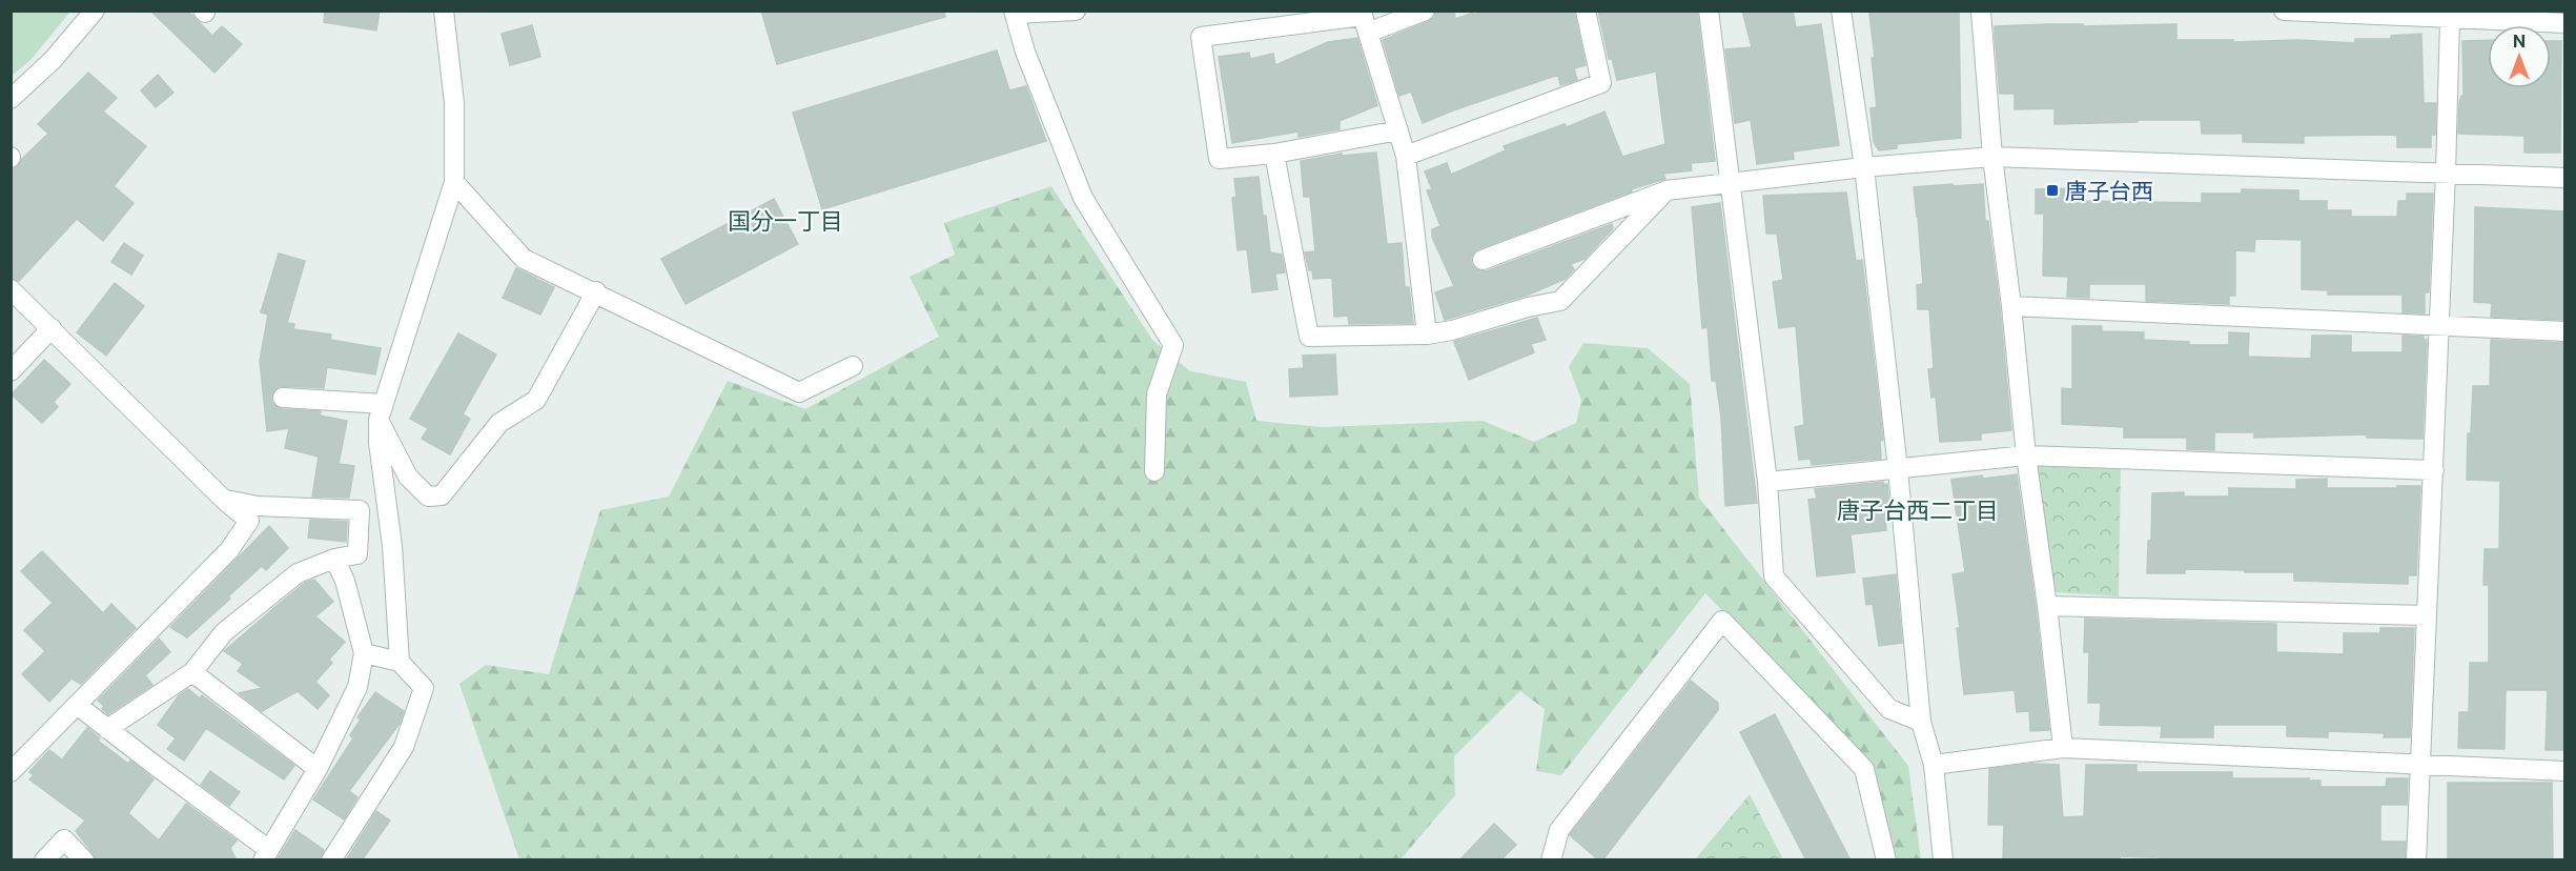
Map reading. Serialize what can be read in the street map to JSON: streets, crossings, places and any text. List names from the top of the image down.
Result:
{
  "districts": ["国分一丁目", "唐子台西二丁目"],
  "places": {
    "transit": ["唐子台西"]
  },
  "north": "top"
}
